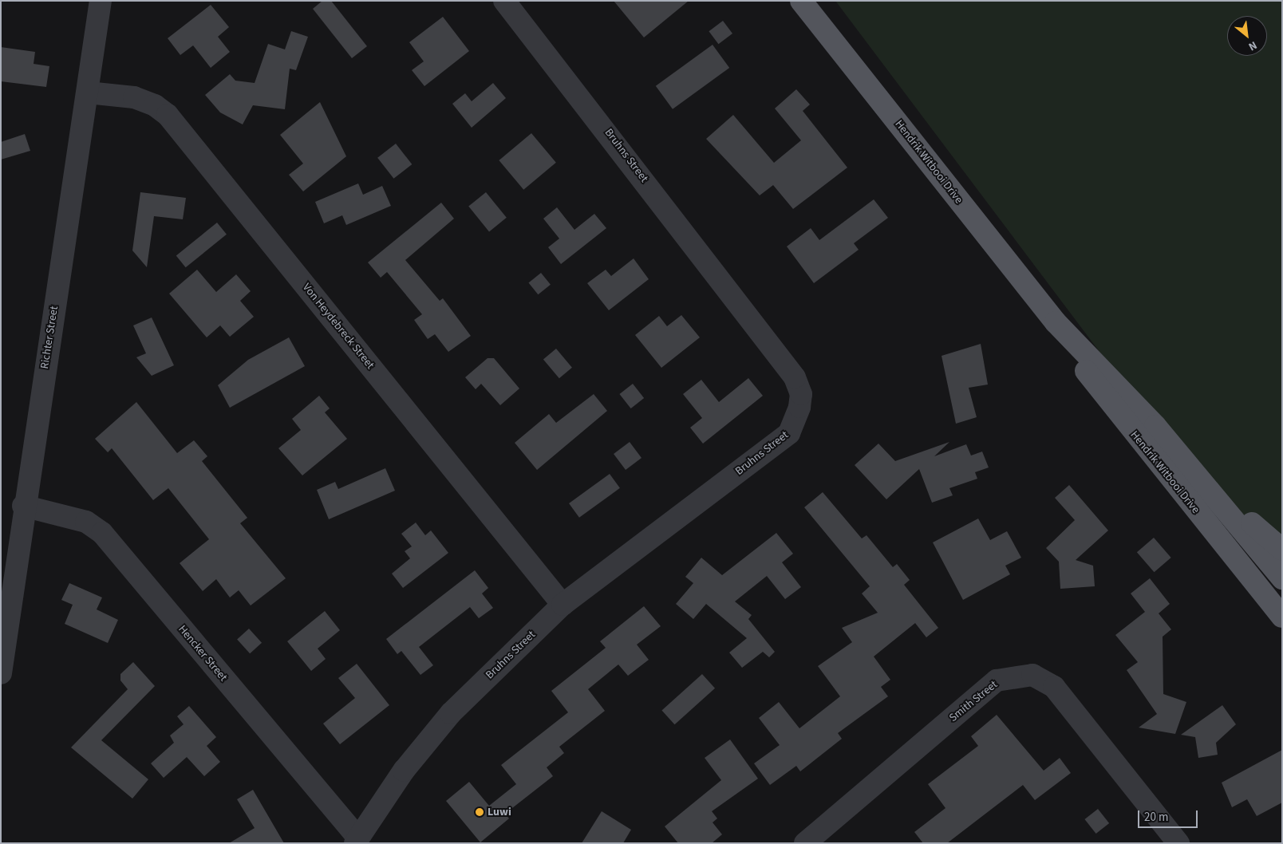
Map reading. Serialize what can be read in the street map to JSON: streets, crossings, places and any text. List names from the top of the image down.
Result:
{
  "streets": {
    "main road": ["Hendrik Witbooi Drive"],
    "street": [
      "Bruhns Street",
      "Von Heydebreck Street",
      "Richter Street",
      "Hencker Street",
      "Smith Street"
    ]
  },
  "crossings": [
    ["Bruhns Street", "Von Heydebreck Street"],
    ["Bruhns Street", "Hencker Street"],
    ["Von Heydebreck Street", "Richter Street"],
    ["Richter Street", "Hencker Street"]
  ],
  "places": ["Luwi"],
  "scale_bar": "20 m",
  "north": "bottom right"
}
